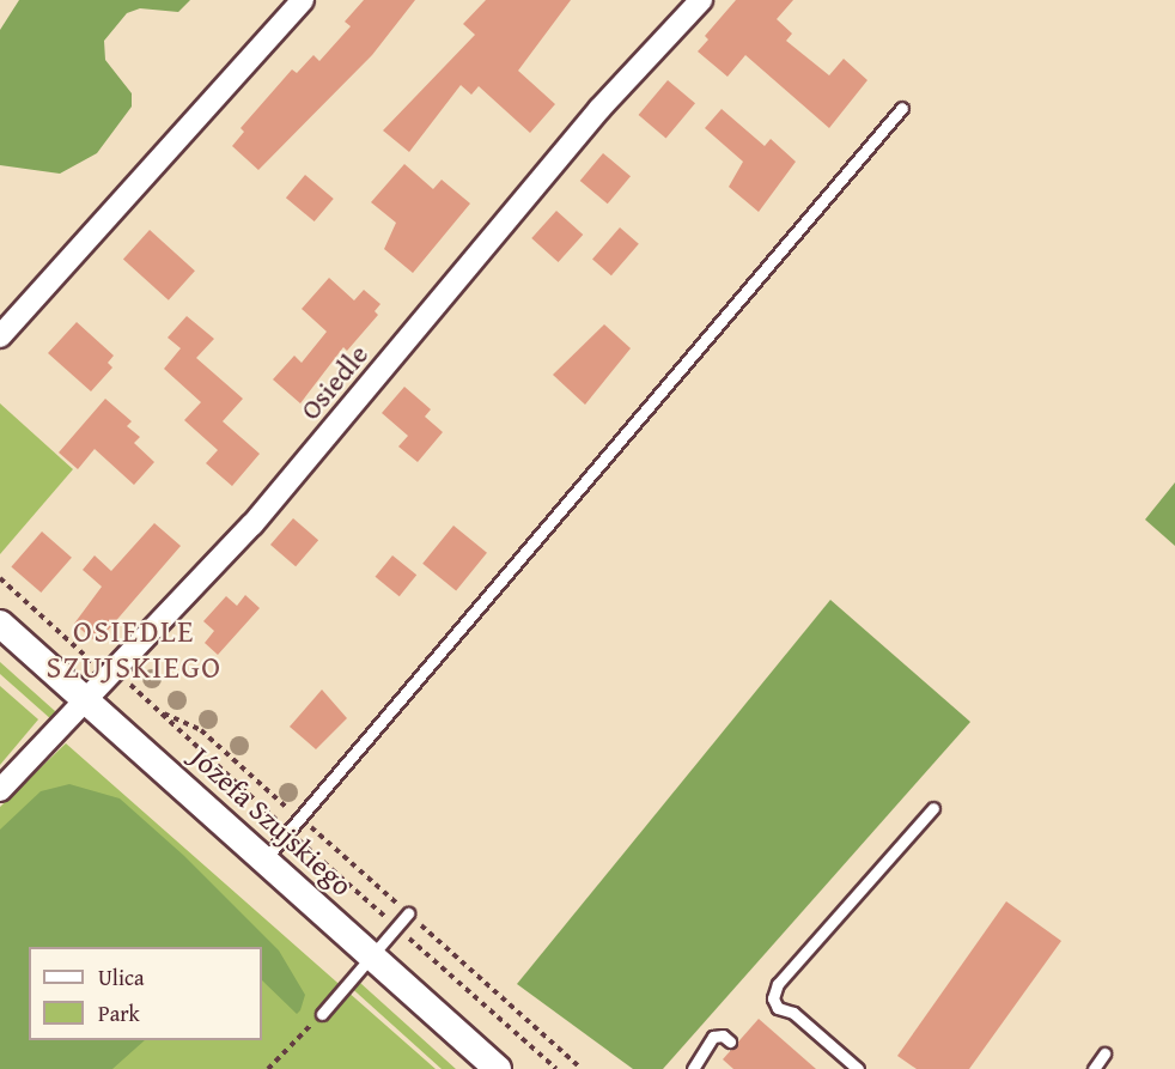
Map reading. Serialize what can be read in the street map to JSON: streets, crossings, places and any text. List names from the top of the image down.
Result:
{
  "streets": {
    "street": ["Osiedle", "Józefa Szujskiego"]
  },
  "crossings": [
    ["Osiedle", "Józefa Szujskiego"]
  ],
  "districts": ["OSIEDLE SZUJSKIEGO"],
  "legend": ["Ulica", "Park"]
}
